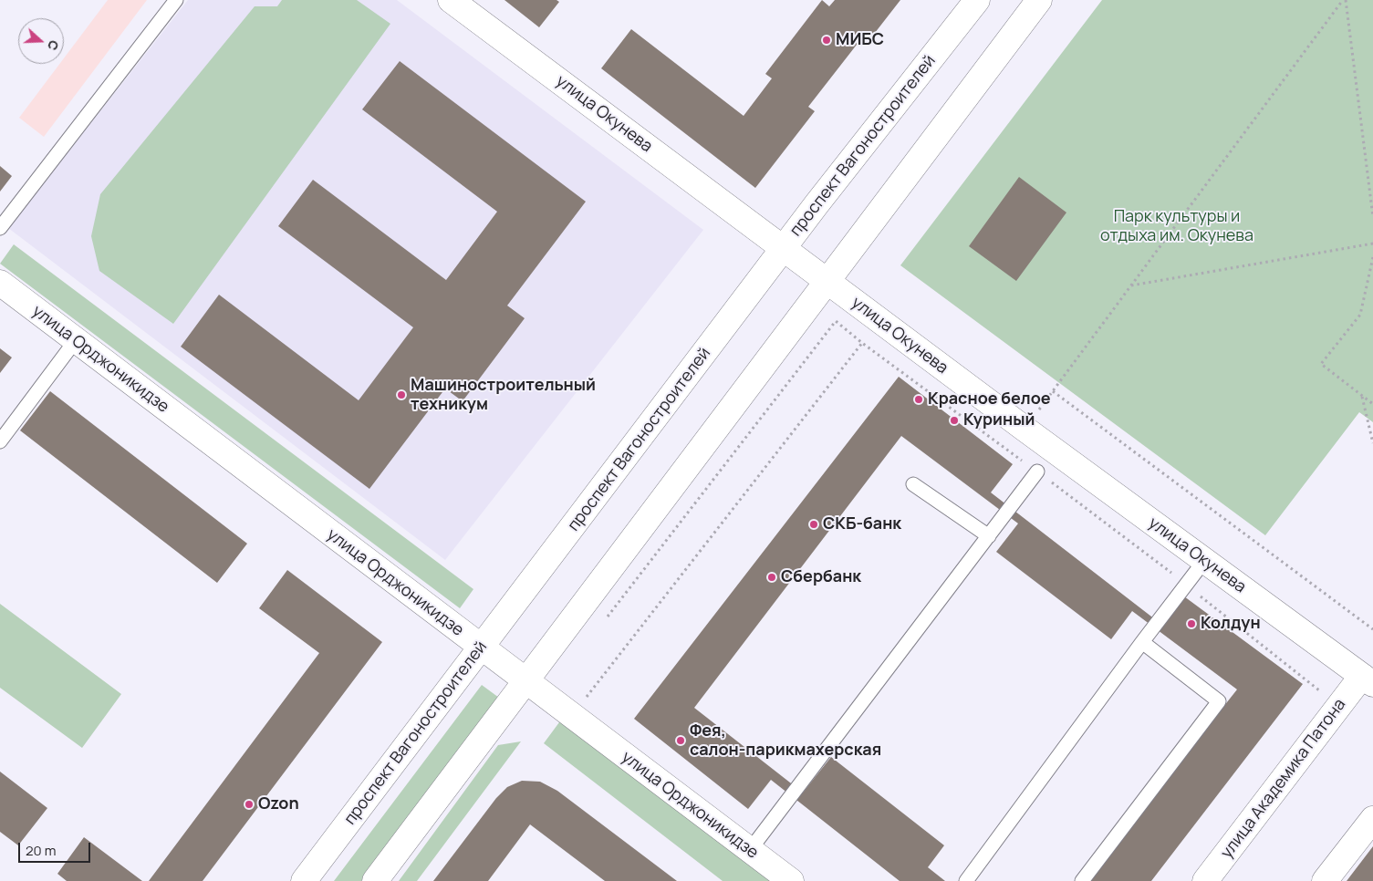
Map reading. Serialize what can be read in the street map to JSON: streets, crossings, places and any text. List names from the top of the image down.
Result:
{
  "streets": {
    "street": [
      "улица Окунева",
      "проспект Вагоностроителей",
      "улица Орджоникидзе",
      "улица Академика Патона"
    ]
  },
  "crossings": [
    ["улица Окунева", "проспект Вагоностроителей"],
    ["улица Окунева", "улица Академика Патона"],
    ["проспект Вагоностроителей", "улица Орджоникидзе"]
  ],
  "parks": ["Парк культуры и отдыха им. Окунева"],
  "places": [
    "МИБС",
    "Машиностроительный техникум",
    "Красное белое",
    "Куриный",
    "СКБ-банк",
    "Сбербанк",
    "Колдун",
    "Фея, салон-парикмахерская",
    "Ozon"
  ],
  "scale_bar": "20 m",
  "north": "right"
}
